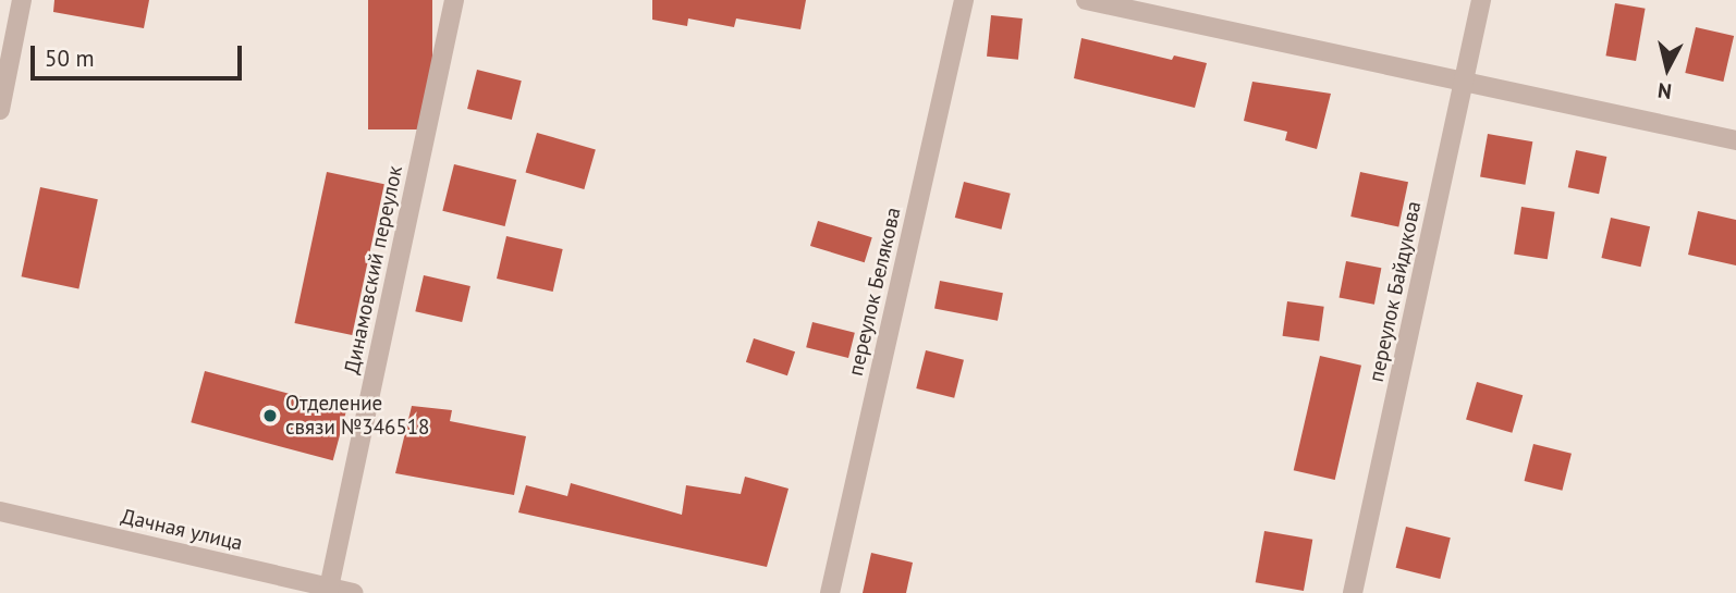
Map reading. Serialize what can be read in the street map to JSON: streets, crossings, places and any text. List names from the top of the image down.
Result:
{
  "streets": {
    "street": [
      "Динамовский переулок",
      "переулок Белякова",
      "переулок Байдукова",
      "Дачная улица"
    ]
  },
  "crossings": [
    ["Динамовский переулок", "Дачная улица"]
  ],
  "places": ["Отделение связи №346518"],
  "scale_bar": "50 m",
  "north": "bottom"
}
